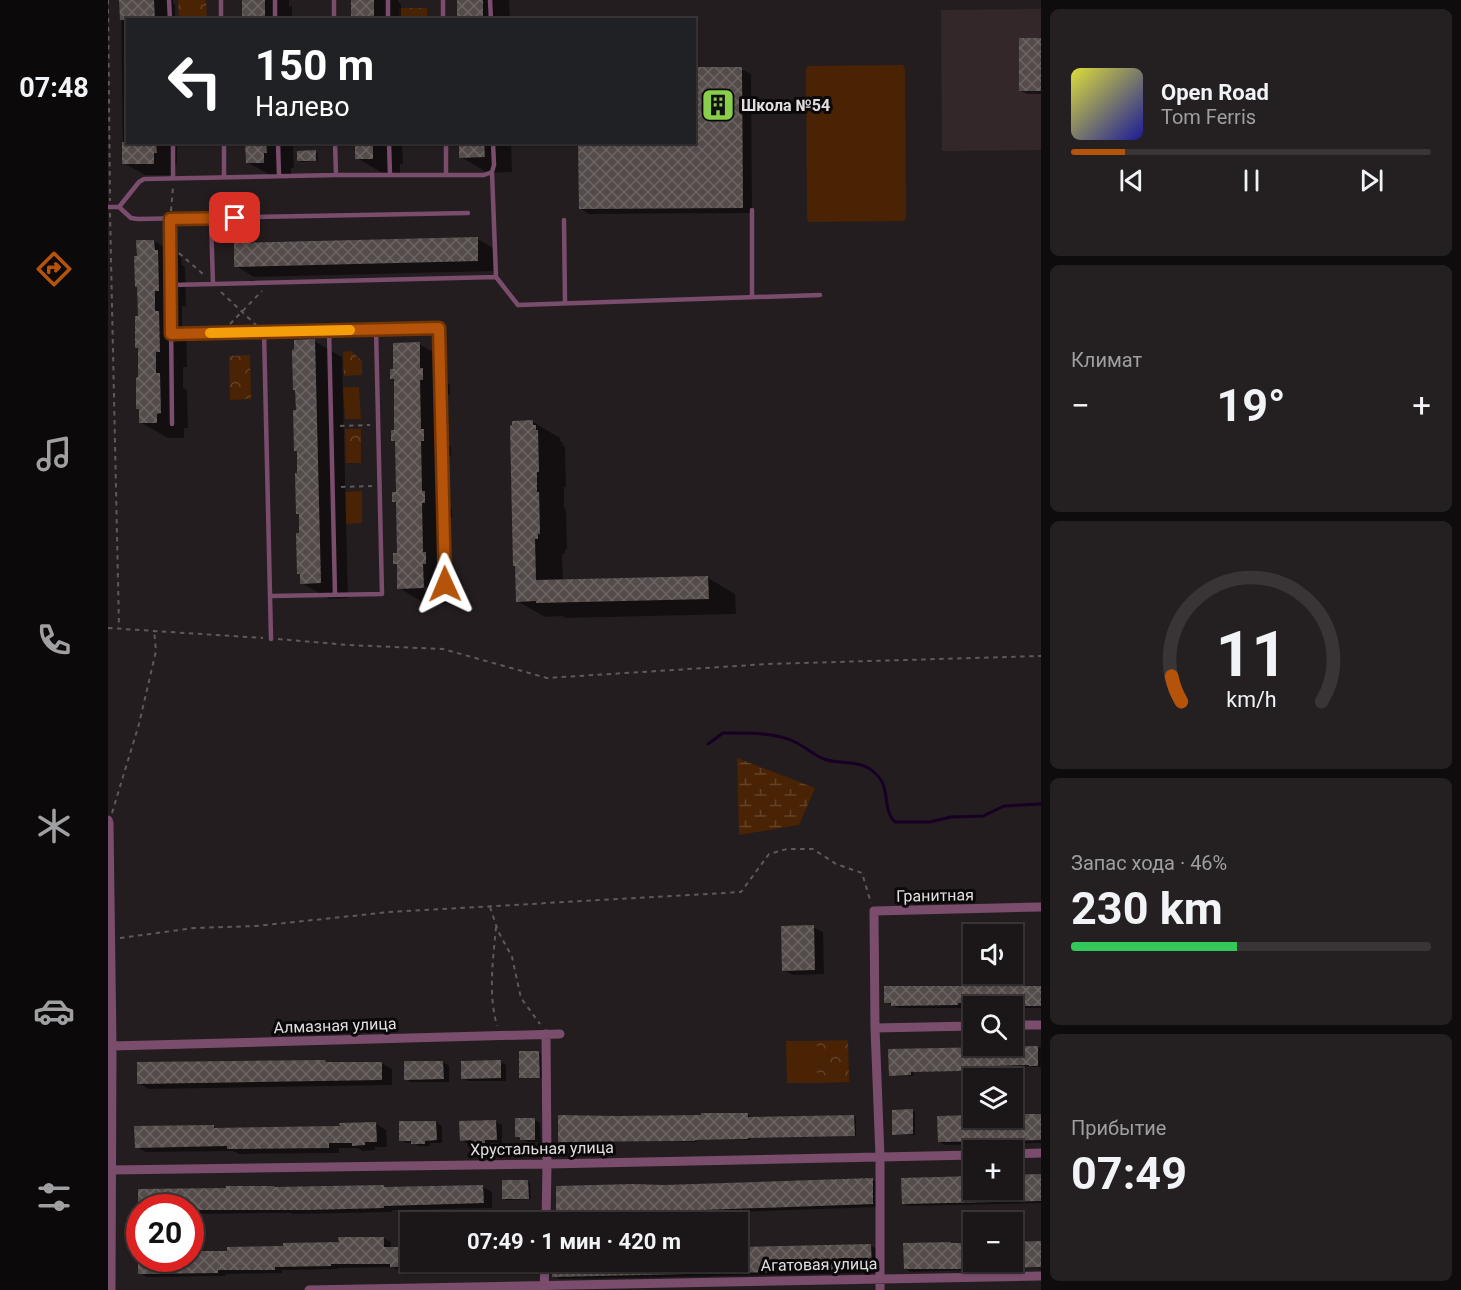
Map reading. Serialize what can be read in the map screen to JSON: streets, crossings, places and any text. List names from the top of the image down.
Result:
{
  "streets": {
    "street": [
      "Гранитная",
      "Алмазная улица",
      "Хрустальная улица",
      "Агатовая улица"
    ]
  },
  "crossings": [
    ["Гранитная", "Хрустальная улица"],
    ["Гранитная", "Агатовая улица"]
  ],
  "places": {
    "building": ["Школа №54"]
  },
  "page": {
    "tabs": "07:48",
    "turn": ["150 m", "Налево"],
    "song": ["Open Road", "Tom Ferris"],
    "tile": [
      "Климат",
      ["Запас хода · 46%", "230 km"],
      ["Прибытие", "07:49"]
    ],
    "heat": ["−", "19°", "+"],
    "map_buttons": ["+", "−"],
    "limit": "20",
    "trip": "07:49 · 1 мин · 420 m",
    "gauge": ["11", "km/h"]
  }
}
